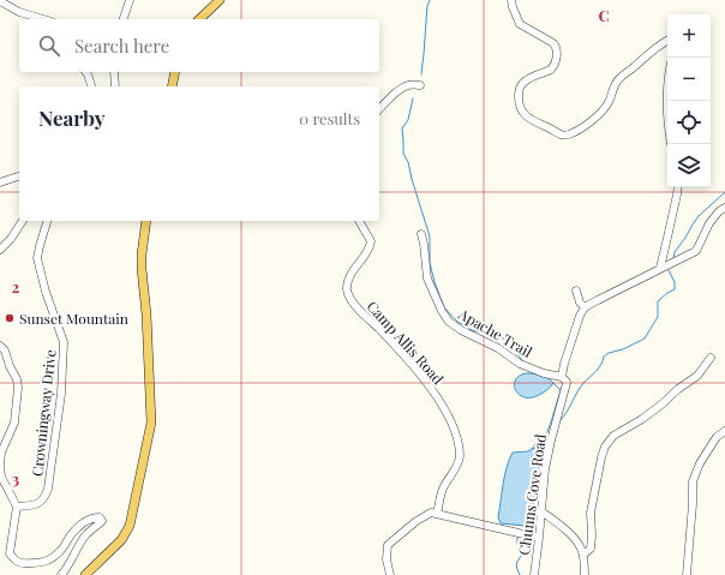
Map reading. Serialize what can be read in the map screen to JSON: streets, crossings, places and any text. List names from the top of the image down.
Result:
{
  "streets": {
    "street": [
      "Apache Trail",
      "Camp Allis Road",
      "Crowningway Drive",
      "Chunns Cove Road"
    ]
  },
  "crossings": [
    ["Apache Trail", "Chunns Cove Road"]
  ],
  "places": ["Sunset Mountain"],
  "page": {
    "map_buttons": ["+", "−"],
    "search": "Search here",
    "heading": ["Nearby", "0 results"]
  },
  "grid": {
    "columns": ["C"],
    "rows": ["2", "3"]
  }
}
